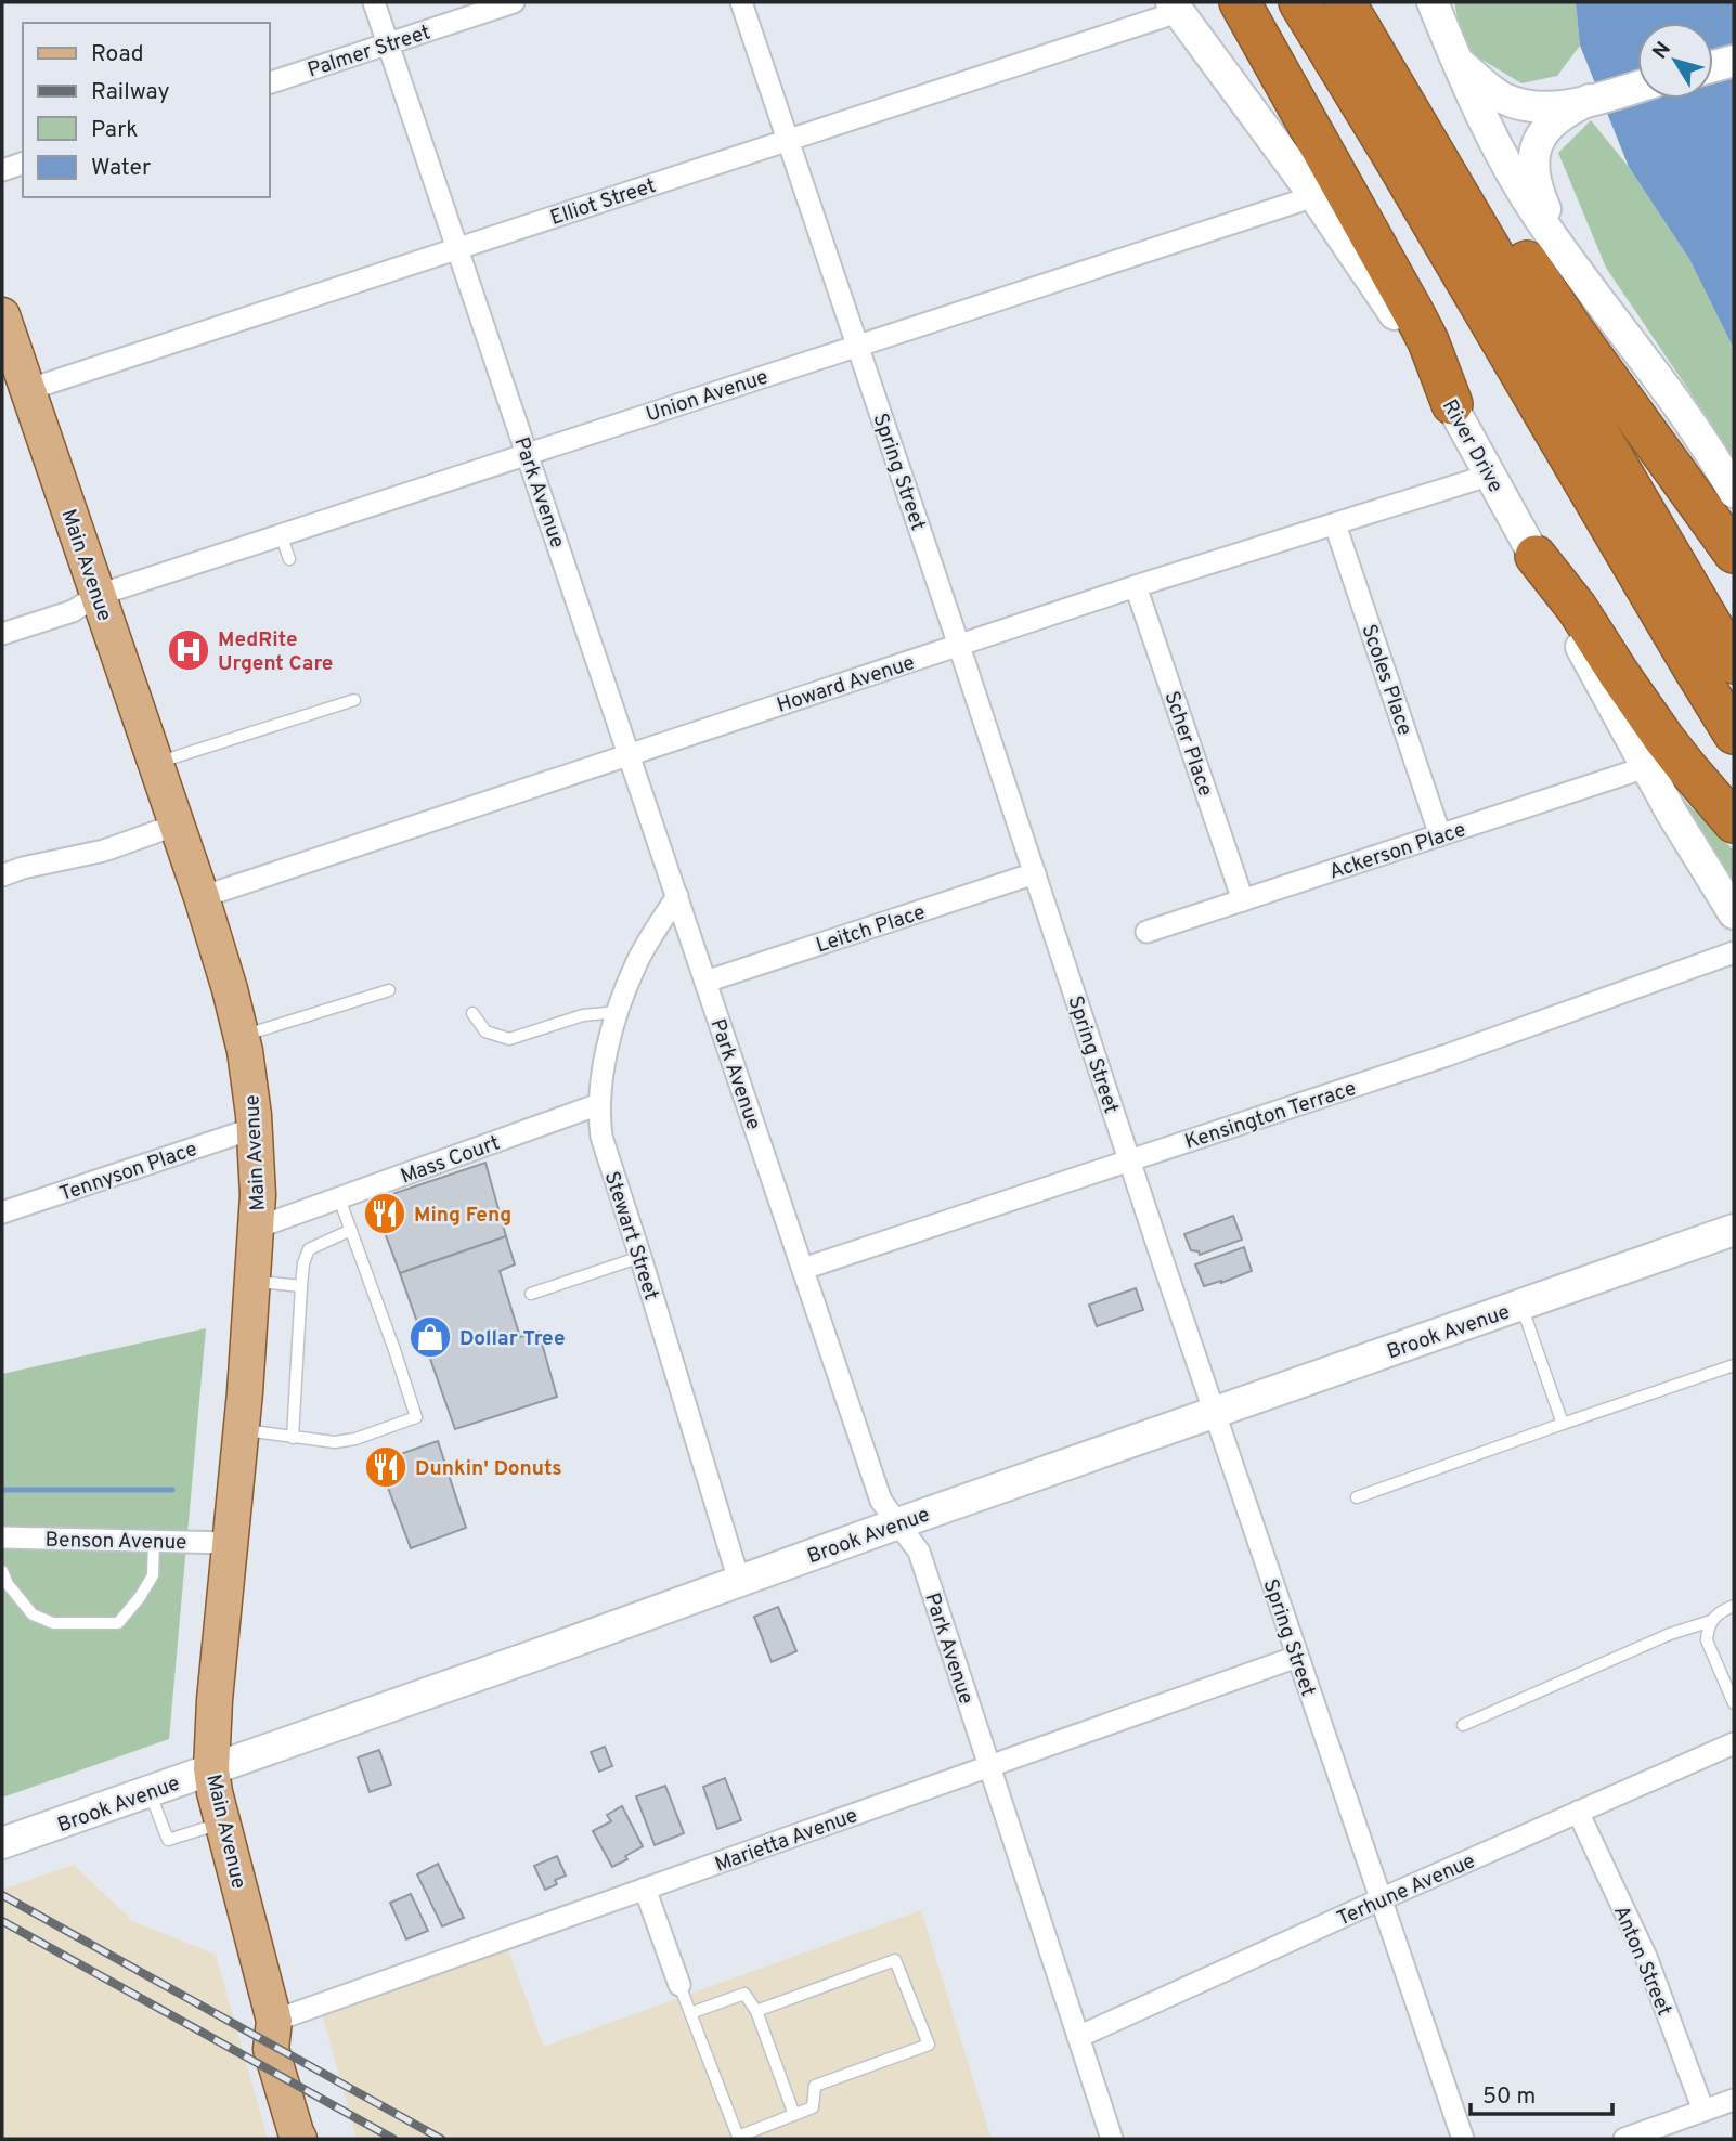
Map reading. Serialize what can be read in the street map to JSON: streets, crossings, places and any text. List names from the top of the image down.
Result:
{
  "streets": {
    "main road": ["River Drive", "Main Avenue", "Brook Avenue"],
    "street": [
      "Palmer Street",
      "Elliot Street",
      "Union Avenue",
      "Spring Street",
      "Park Avenue",
      "Scoles Place",
      "Howard Avenue",
      "Scher Place",
      "Ackerson Place",
      "Leitch Place",
      "Kensington Terrace",
      "Mass Court",
      "Tennyson Place",
      "Stewart Street",
      "Benson Avenue",
      "Marietta Avenue",
      "Terhune Avenue",
      "Anton Street"
    ]
  },
  "crossings": [
    ["Palmer Street", "Park Avenue"],
    ["Elliot Street", "River Drive"],
    ["Elliot Street", "Spring Street"],
    ["Elliot Street", "Park Avenue"],
    ["Elliot Street", "Main Avenue"],
    ["Union Avenue", "River Drive"],
    ["Union Avenue", "Spring Street"],
    ["Union Avenue", "Park Avenue"],
    ["Union Avenue", "Main Avenue"],
    ["River Drive", "Howard Avenue"],
    ["River Drive", "Ackerson Place"],
    ["Spring Street", "Howard Avenue"],
    ["Spring Street", "Leitch Place"],
    ["Spring Street", "Kensington Terrace"],
    ["Spring Street", "Brook Avenue"],
    ["Spring Street", "Marietta Avenue"],
    ["Spring Street", "Terhune Avenue"],
    ["Park Avenue", "Howard Avenue"],
    ["Park Avenue", "Leitch Place"],
    ["Park Avenue", "Kensington Terrace"],
    ["Park Avenue", "Stewart Street"],
    ["Park Avenue", "Brook Avenue"],
    ["Park Avenue", "Marietta Avenue"],
    ["Park Avenue", "Terhune Avenue"],
    ["Main Avenue", "Howard Avenue"],
    ["Main Avenue", "Mass Court"],
    ["Main Avenue", "Tennyson Place"],
    ["Main Avenue", "Brook Avenue"],
    ["Main Avenue", "Benson Avenue"],
    ["Main Avenue", "Marietta Avenue"],
    ["Scoles Place", "Howard Avenue"],
    ["Scoles Place", "Ackerson Place"],
    ["Howard Avenue", "Scher Place"],
    ["Scher Place", "Ackerson Place"],
    ["Mass Court", "Stewart Street"],
    ["Stewart Street", "Brook Avenue"],
    ["Terhune Avenue", "Anton Street"]
  ],
  "places": {
    "hospital": ["MedRite Urgent Care"],
    "restaurant": ["Ming Feng", "Dunkin' Donuts"],
    "shop": ["Dollar Tree"]
  },
  "legend": [
    "Road",
    "Railway",
    "Park",
    "Water"
  ],
  "scale_bar": "50 m",
  "north": "top left"
}
